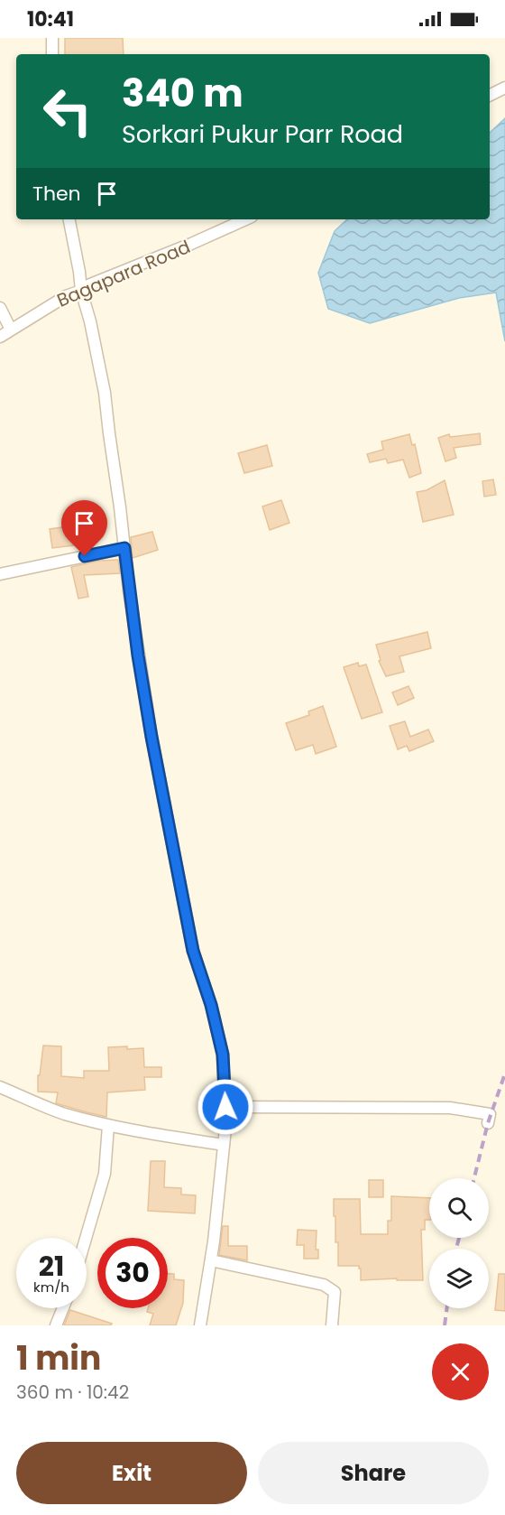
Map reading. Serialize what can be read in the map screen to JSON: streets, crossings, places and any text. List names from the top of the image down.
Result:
{
  "streets": {
    "street": ["Bagapara Road"]
  },
  "page": {
    "status": "10:41",
    "turn": ["340 m", "Sorkari Pukur Parr Road"],
    "then": "Then",
    "speed": "21 km/h",
    "limit": "30",
    "heading": ["1 min", "360 m · 10:42"],
    "buttons": ["Exit", "Share"]
  }
}
